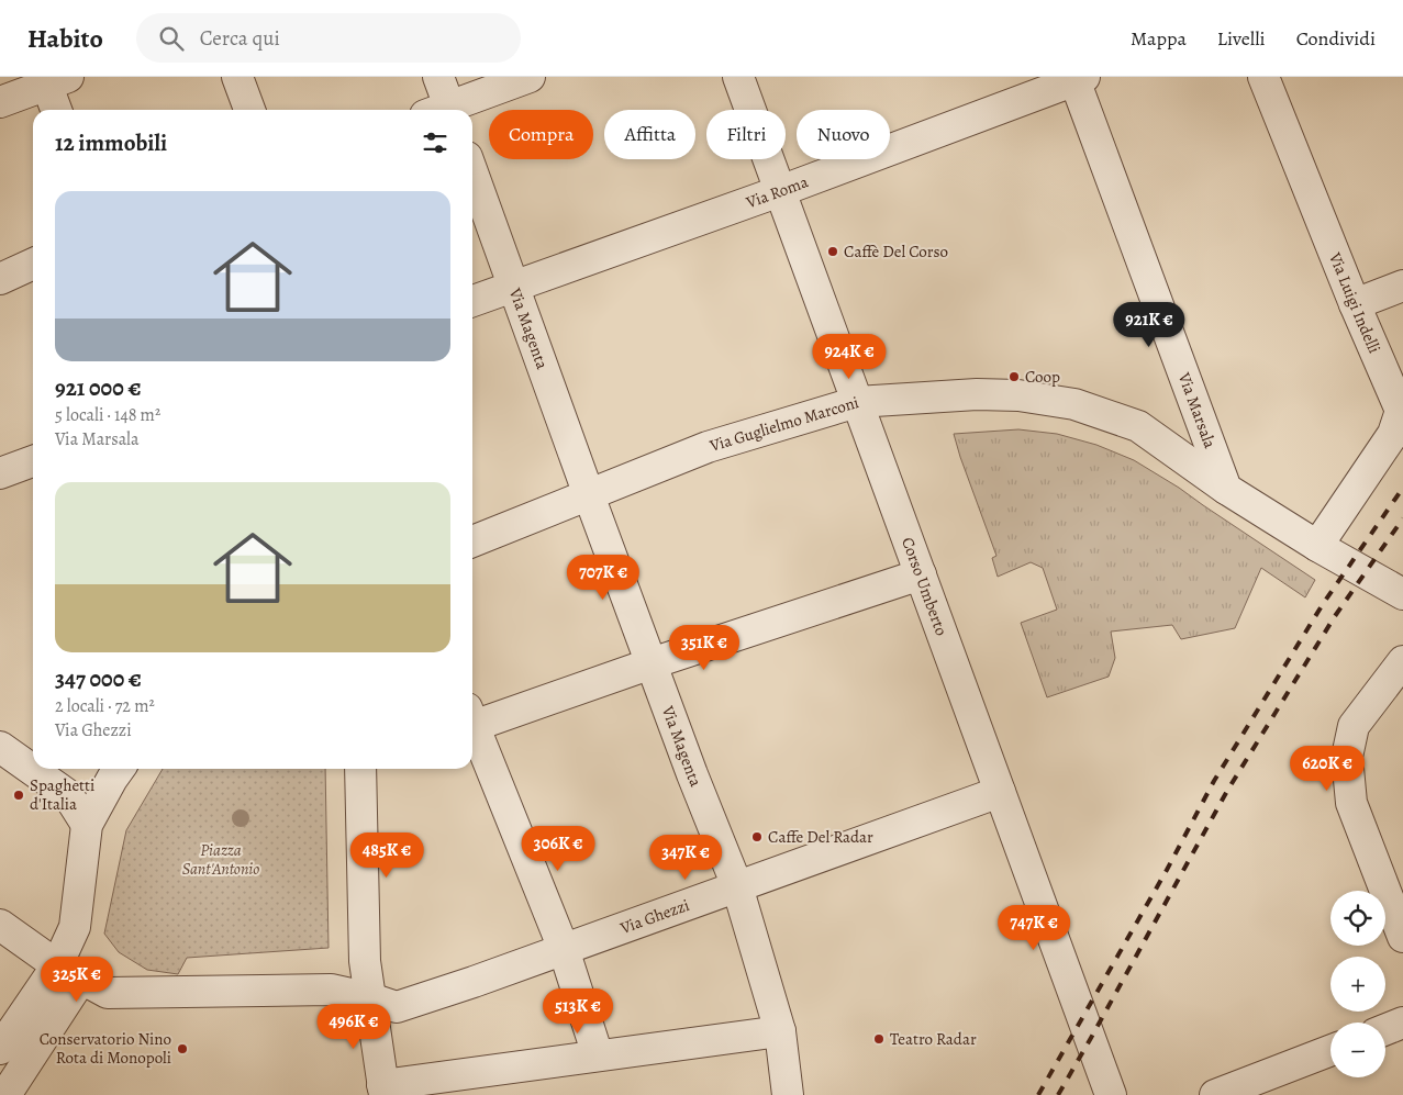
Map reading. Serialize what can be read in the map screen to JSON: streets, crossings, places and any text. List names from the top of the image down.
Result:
{
  "streets": {
    "street": [
      "Via Roma",
      "Via Luigi Indelli",
      "Via Magenta",
      "Via Marsala",
      "Via Guglielmo Marconi",
      "Corso Umberto",
      "Via Ghezzi"
    ]
  },
  "crossings": [
    ["Via Roma", "Via Magenta"],
    ["Via Roma", "Via Marsala"],
    ["Via Roma", "Corso Umberto"],
    ["Via Magenta", "Via Guglielmo Marconi"],
    ["Via Magenta", "Via Ghezzi"],
    ["Via Marsala", "Via Guglielmo Marconi"],
    ["Via Guglielmo Marconi", "Corso Umberto"],
    ["Corso Umberto", "Via Ghezzi"]
  ],
  "parks": ["Piazza Sant'Antonio"],
  "places": [
    "Caffè Del Corso",
    "Coop",
    "Spaghetti d'Italia",
    "Caffe Del Radar",
    "Teatro Radar",
    "Conservatorio Nino Rota di Monopoli"
  ],
  "page": {
    "header": "Habito",
    "search": "Cerca qui",
    "nav": ["Mappa", "Livelli", "Condividi"],
    "chip": [
      "Compra",
      "Affitta",
      "Filtri",
      "Nuovo"
    ],
    "heading": "12 immobili",
    "list": [
      {
        "name": "921 000 €",
        "note": "5 locali · 148 m² · Via Marsala"
      },
      {
        "name": "347 000 €",
        "note": "2 locali · 72 m² · Via Ghezzi"
      }
    ],
    "price": [
      "921K €",
      "924K €",
      "707K €",
      "351K €",
      "620K €",
      "306K €",
      "485K €",
      "347K €",
      "747K €",
      "325K €",
      "513K €",
      "496K €"
    ],
    "map_buttons": ["+", "−"]
  }
}
